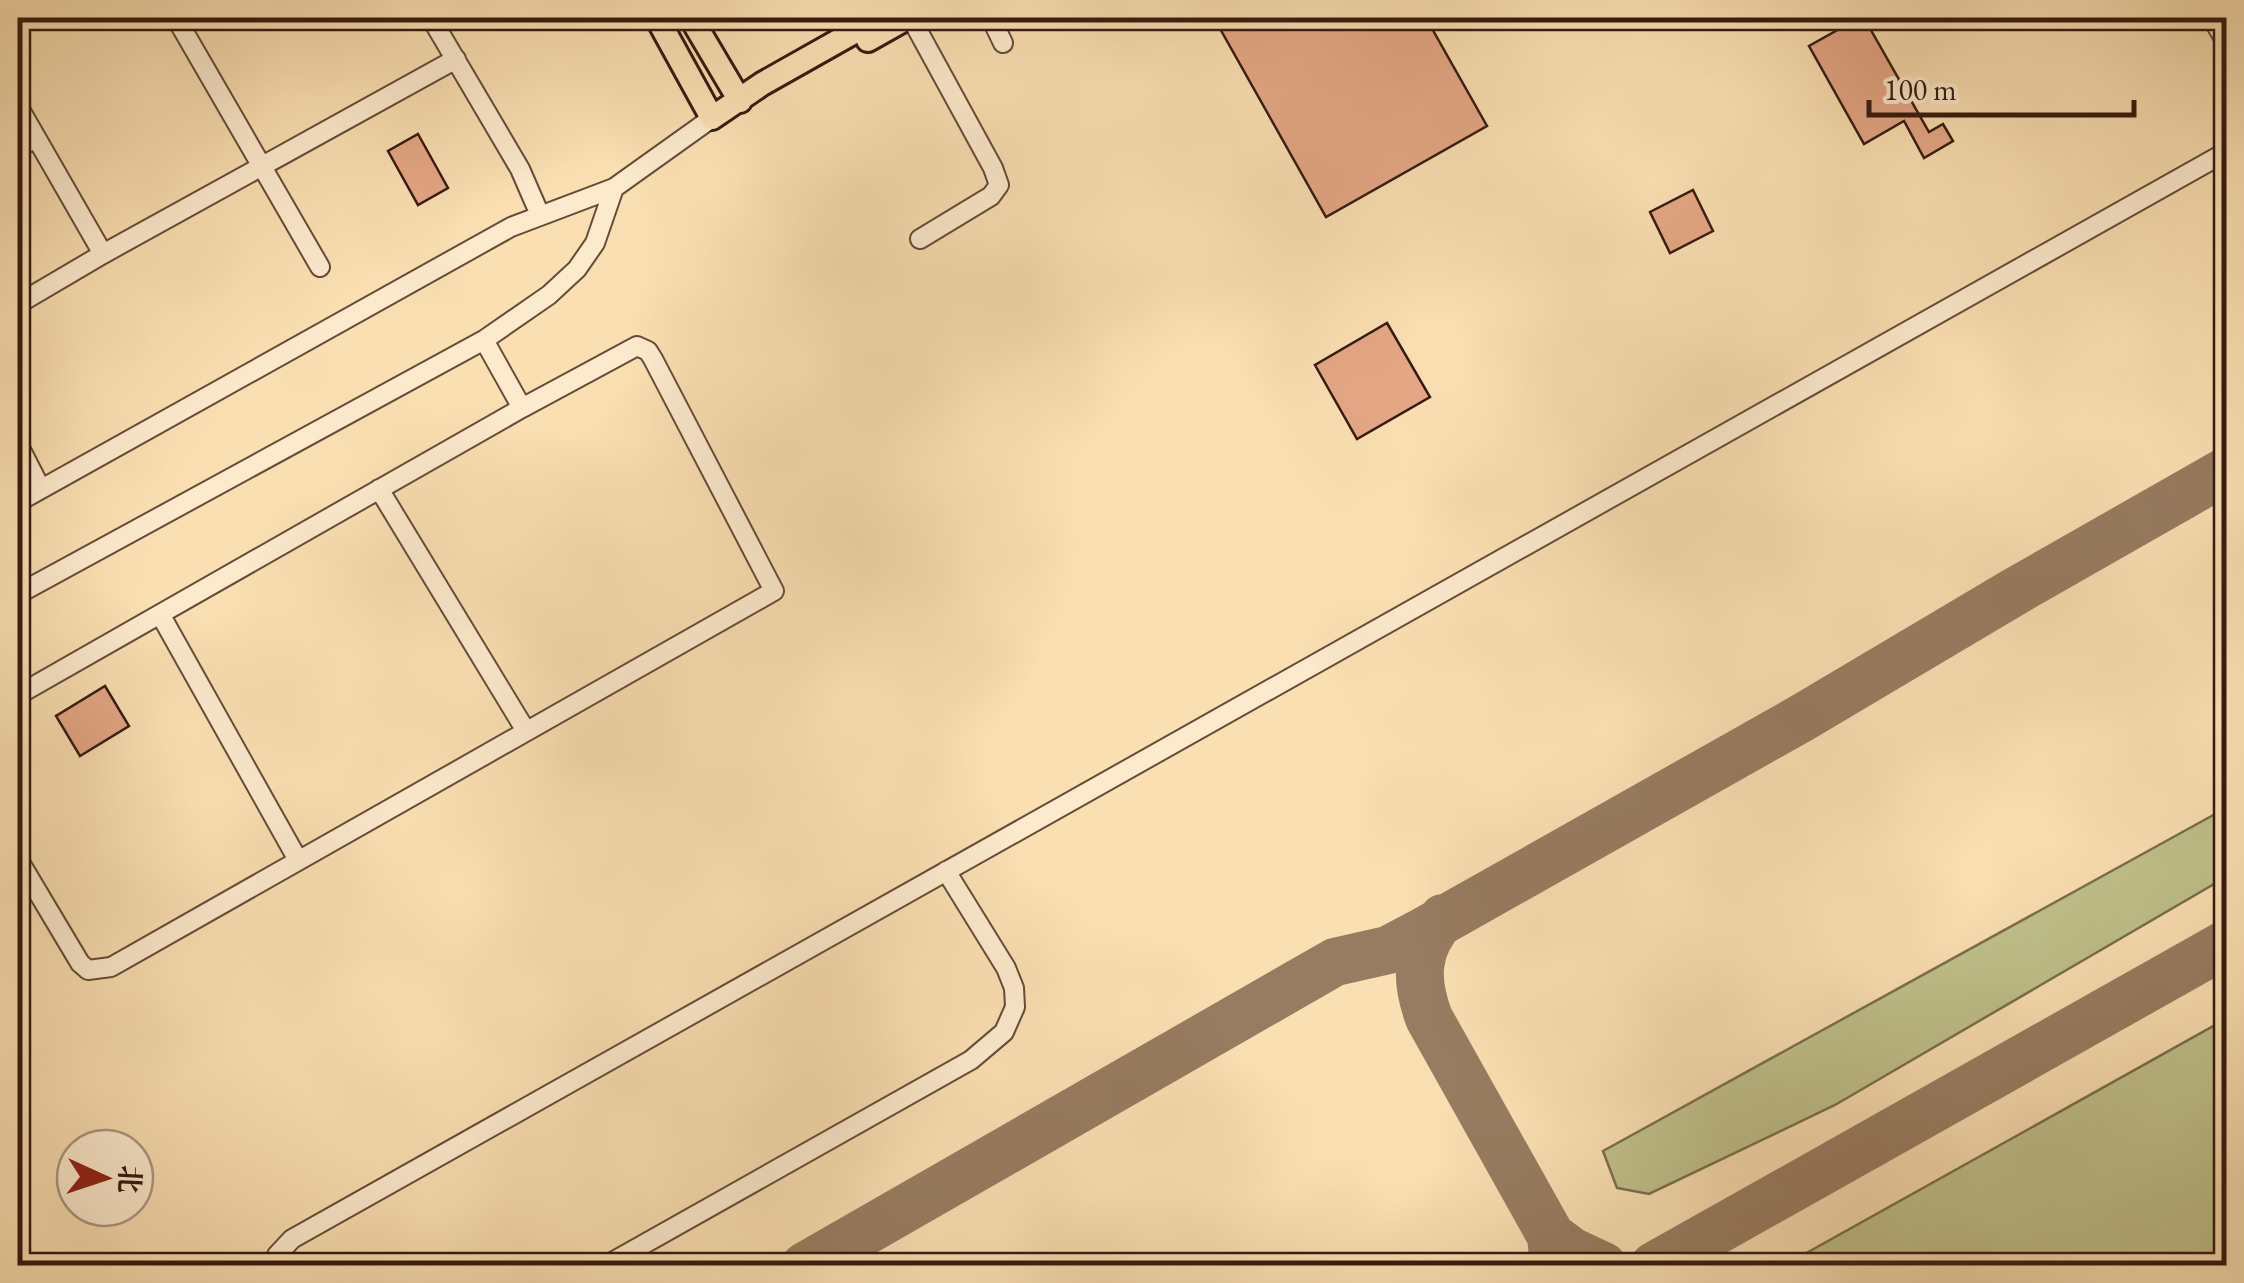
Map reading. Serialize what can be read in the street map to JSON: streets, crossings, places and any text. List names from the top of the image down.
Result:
{
  "scale_bar": "100 m",
  "north": "right"
}
